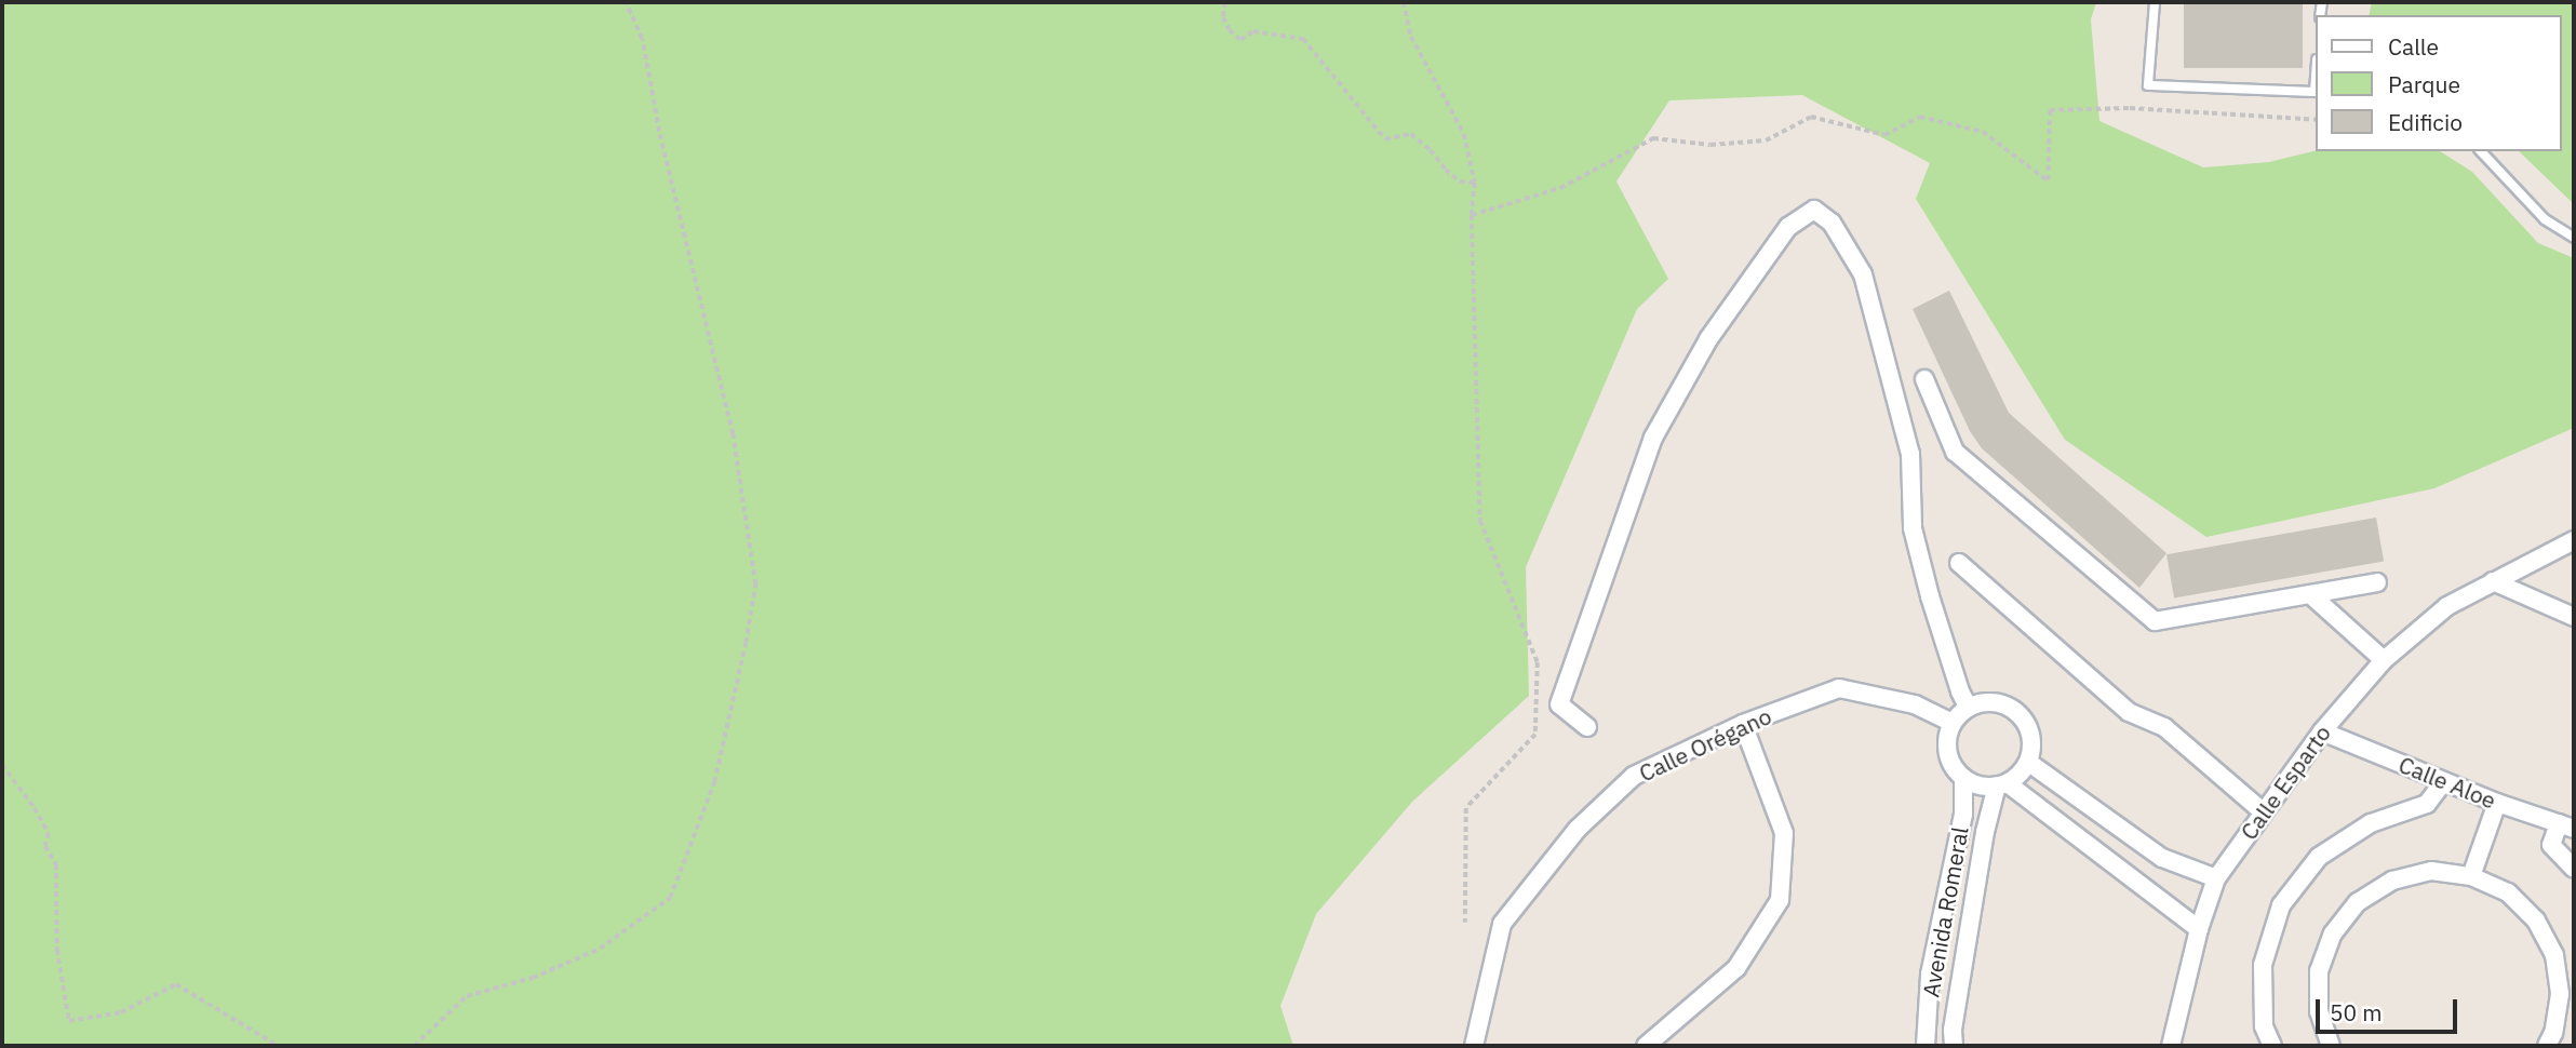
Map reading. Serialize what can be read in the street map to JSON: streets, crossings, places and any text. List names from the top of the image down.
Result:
{
  "streets": {
    "street": [
      "Calle Orégano",
      "Calle Esparto",
      "Calle Aloe",
      "Avenida Romeral"
    ]
  },
  "crossings": [
    ["Calle Orégano", "Avenida Romeral"],
    ["Calle Esparto", "Calle Aloe"]
  ],
  "legend": ["Calle", "Parque", "Edificio"],
  "scale_bar": "50 m"
}
